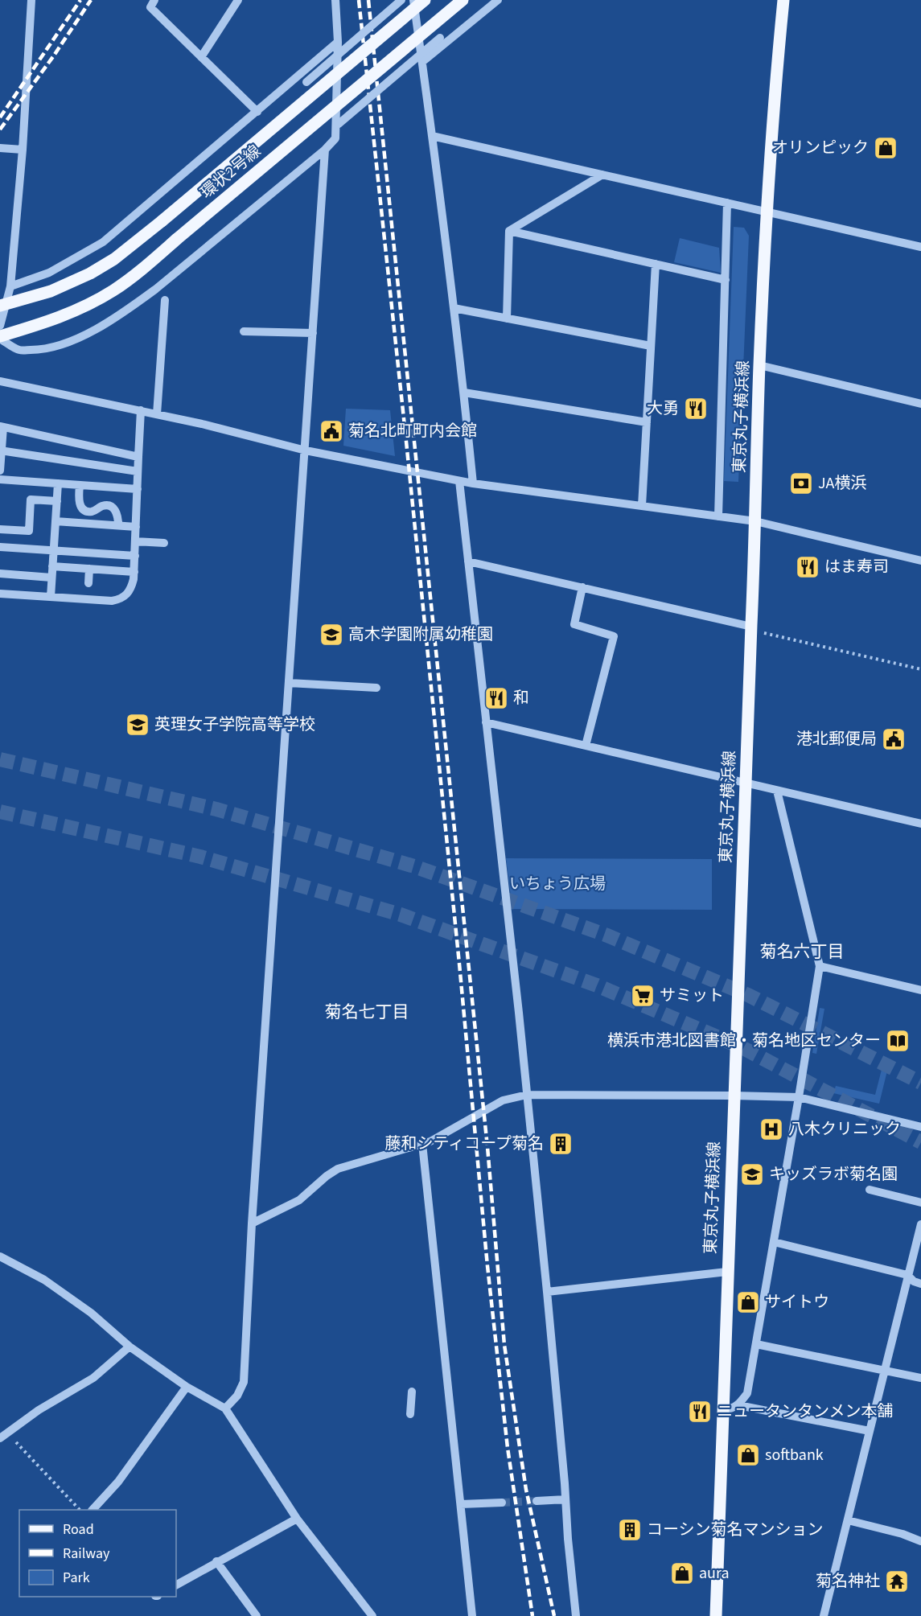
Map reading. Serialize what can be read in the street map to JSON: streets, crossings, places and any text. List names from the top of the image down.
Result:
{
  "streets": {
    "main road": ["環状2号線", "東京丸子横浜線"]
  },
  "districts": ["菊名六丁目", "菊名七丁目"],
  "parks": ["いちょう広場"],
  "places": {
    "shop": [
      "オリンピック",
      "サイトウ",
      "softbank",
      "aura"
    ],
    "restaurant": [
      "大勇",
      "はま寿司",
      "和",
      "ニュータンタンメン本舗"
    ],
    "public building": ["菊名北町町内会館", "港北郵便局"],
    "bank": ["JA横浜"],
    "school or university": ["高木学園附属幼稚園", "英理女子学院高等学校", "キッズラボ菊名園"],
    "supermarket": ["サミット"],
    "library": ["横浜市港北図書館・菊名地区センター"],
    "hospital": ["八木クリニック"],
    "building": ["藤和シティコープ菊名", "コーシン菊名マンション"],
    "temple": ["菊名神社"]
  },
  "legend": ["Road", "Railway", "Park"]
}
